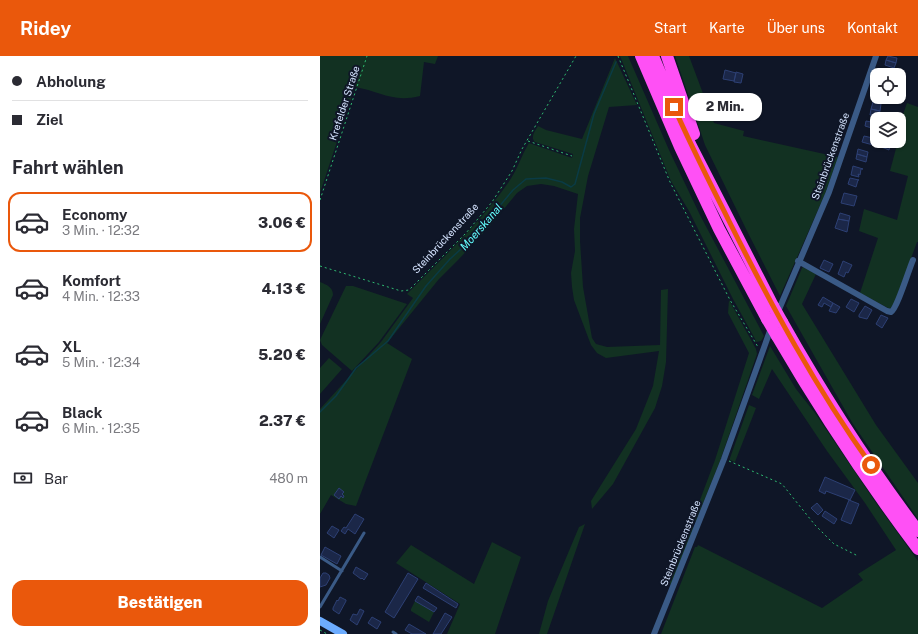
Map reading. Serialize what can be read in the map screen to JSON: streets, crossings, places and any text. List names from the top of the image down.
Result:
{
  "streets": {
    "street": ["Steinbrückenstraße"],
    "path": ["Krefelder Straße"]
  },
  "water": ["Moerskanal"],
  "page": {
    "header": "Ridey",
    "nav": [
      "Start",
      "Karte",
      "Über uns",
      "Kontakt"
    ],
    "banner": ["Abholung", "Ziel"],
    "bubble": "2 Min.",
    "heading": "Fahrt wählen",
    "list": [
      {
        "name": "Economy",
        "note": "3 Min. · 12:32",
        "value": "3.06 €"
      },
      {
        "name": "Komfort",
        "note": "4 Min. · 12:33",
        "value": "4.13 €"
      },
      {
        "name": "XL",
        "note": "5 Min. · 12:34",
        "value": "5.20 €"
      },
      {
        "name": "Black",
        "note": "6 Min. · 12:35",
        "value": "2.37 €"
      }
    ],
    "pay": ["Bar", "480 m"],
    "buttons": "Bestätigen"
  }
}
